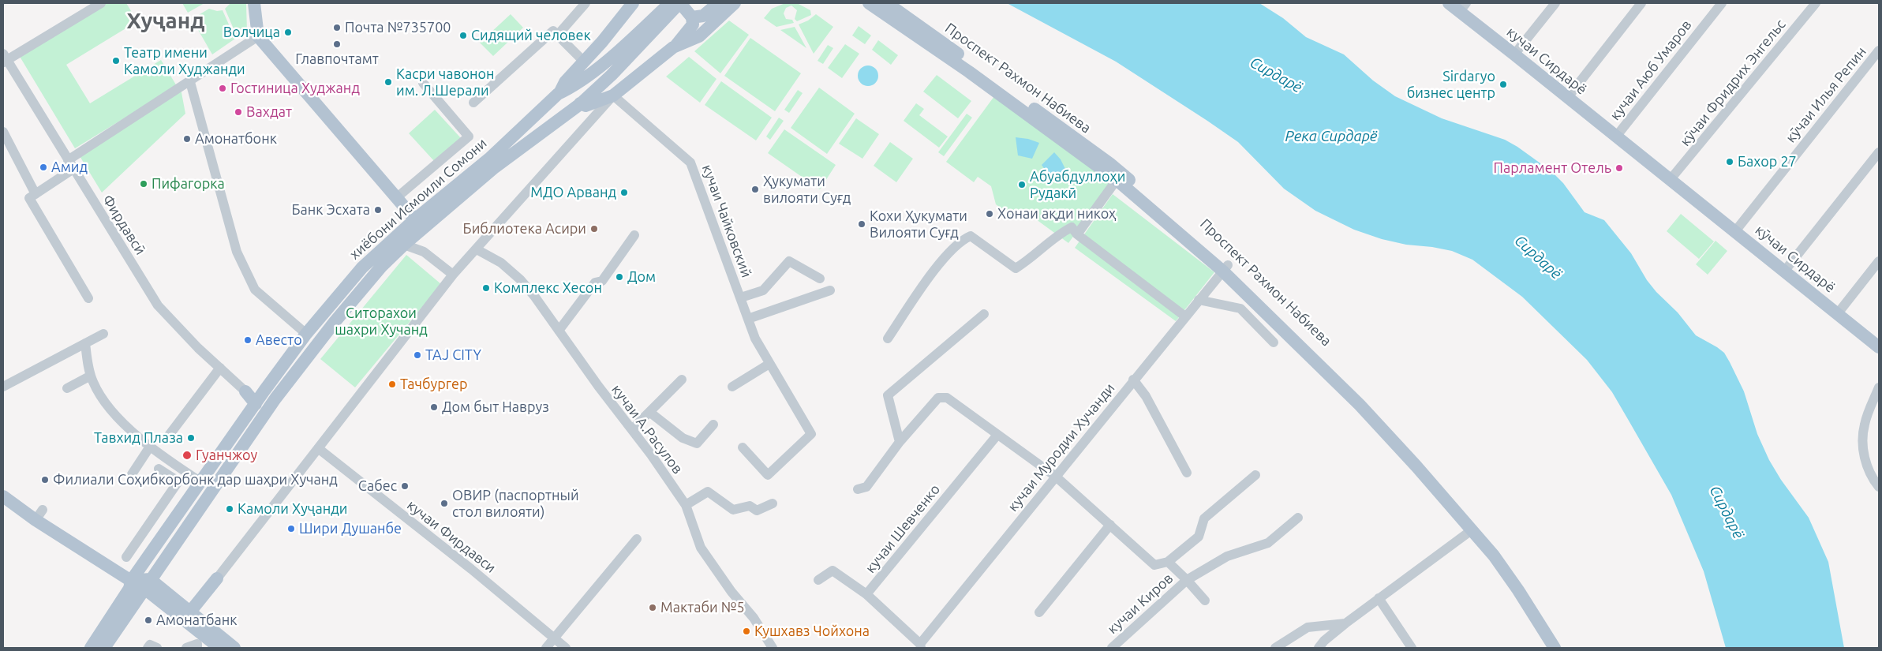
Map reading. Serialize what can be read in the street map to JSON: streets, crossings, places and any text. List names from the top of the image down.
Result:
{
  "streets": {
    "main road": [
      "кучаи Сирдарё",
      "Проспект Рахмон Набиева",
      "хиёбони Исмоили Сомони",
      "кӯчаи Сирдарё"
    ],
    "street": [
      "кучаи Аюб Умаров",
      "кӯчаи Фридрих Энгельс",
      "кӯчаи Илья Репин",
      "кучаи Чайковский",
      "Фирдавсӣ",
      "кучаи А.Расулов",
      "кучаи Муродии Хучанди",
      "кучаи Шевченко",
      "кучаи Фирдавси",
      "кучаи Киров"
    ]
  },
  "crossings": [
    ["кучаи Сирдарё", "кучаи Аюб Умаров"],
    ["кучаи Сирдарё", "кӯчаи Фридрих Энгельс"],
    ["кучаи Сирдарё", "кӯчаи Сирдарё"],
    ["Проспект Рахмон Набиева", "кучаи Муродии Хучанди"],
    ["кӯчаи Фридрих Энгельс", "кӯчаи Сирдарё"],
    ["кӯчаи Илья Репин", "кӯчаи Сирдарё"]
  ],
  "districts": ["Хуҷанд"],
  "water": ["Сирдарё", "Река Сирдарё"],
  "parks": ["Ситорахои шахри Хучанд"],
  "places": [
    "Почта №735700",
    "Волчица",
    "Сидящий человек",
    "Главпочтамт",
    "Театр имени Камоли Худжанди",
    "Касри чавонон им. Л.Шерали",
    "Sirdaryo бизнес центр",
    "Гостиница Худжанд",
    "Вахдат",
    "Амонатбонк",
    "Бахор 27",
    "Амид",
    "Парламент Отель",
    "Пифагорка",
    "Абуабдуллоҳи Рудакӣ",
    "Ҳукумати вилояти Суғд",
    "МДО Арванд",
    "Банк Эсхата",
    "Хонаи ақди никоҳ",
    "Кохи Ҳукумати Вилояти Суғд",
    "Библиотека Асири",
    "Дом",
    "Комплекс Хесон",
    "Авесто",
    "TAJ CITY",
    "Тачбургер",
    "Дом быт Навруз",
    "Тавхид Плаза",
    "Гуанчжоу",
    "Филиали Соҳибкорбонк дар шаҳри Хучанд",
    "Сабес",
    "ОВИР (паспортный стол вилояти)",
    "Камоли Хуҷанди",
    "Шири Душанбе",
    "Мактаби №5",
    "Амонатбанк",
    "Кушхавз Чойхона"
  ]
}
